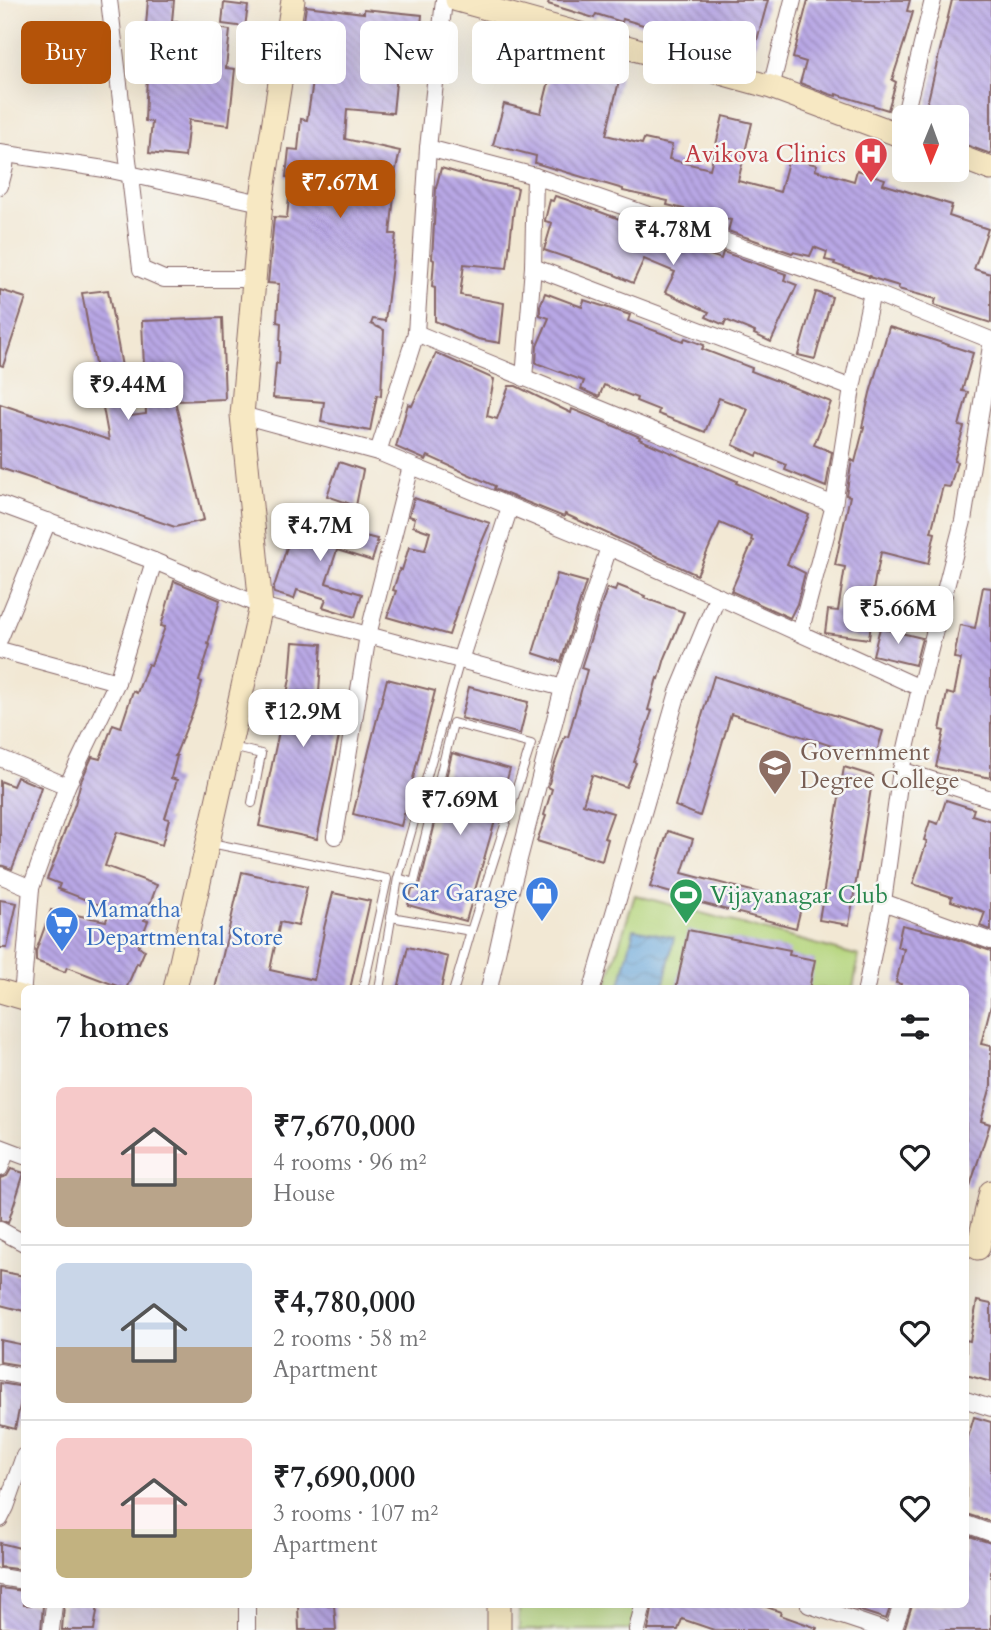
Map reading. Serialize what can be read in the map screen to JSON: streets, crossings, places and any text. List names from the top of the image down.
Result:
{
  "places": {
    "hospital": ["Avikova Clinics"],
    "school or university": ["Government Degree College"],
    "shop": ["Car Garage"],
    "sports": ["Vijayanagar Club"],
    "supermarket": ["Mamatha Departmental Store"]
  },
  "north": "bottom",
  "page": {
    "chip": [
      "Buy",
      "Rent",
      "Filters",
      "New",
      "Apartment",
      "House"
    ],
    "price": [
      "₹7.67M",
      "₹4.78M",
      "₹9.44M",
      "₹4.7M",
      "₹5.66M",
      "₹12.9M",
      "₹7.69M"
    ],
    "heading": "7 homes",
    "list": [
      {
        "name": "₹7,670,000",
        "note": "4 rooms · 96 m² · House"
      },
      {
        "name": "₹4,780,000",
        "note": "2 rooms · 58 m² · Apartment"
      },
      {
        "name": "₹7,690,000",
        "note": "3 rooms · 107 m² · Apartment"
      }
    ]
  }
}
